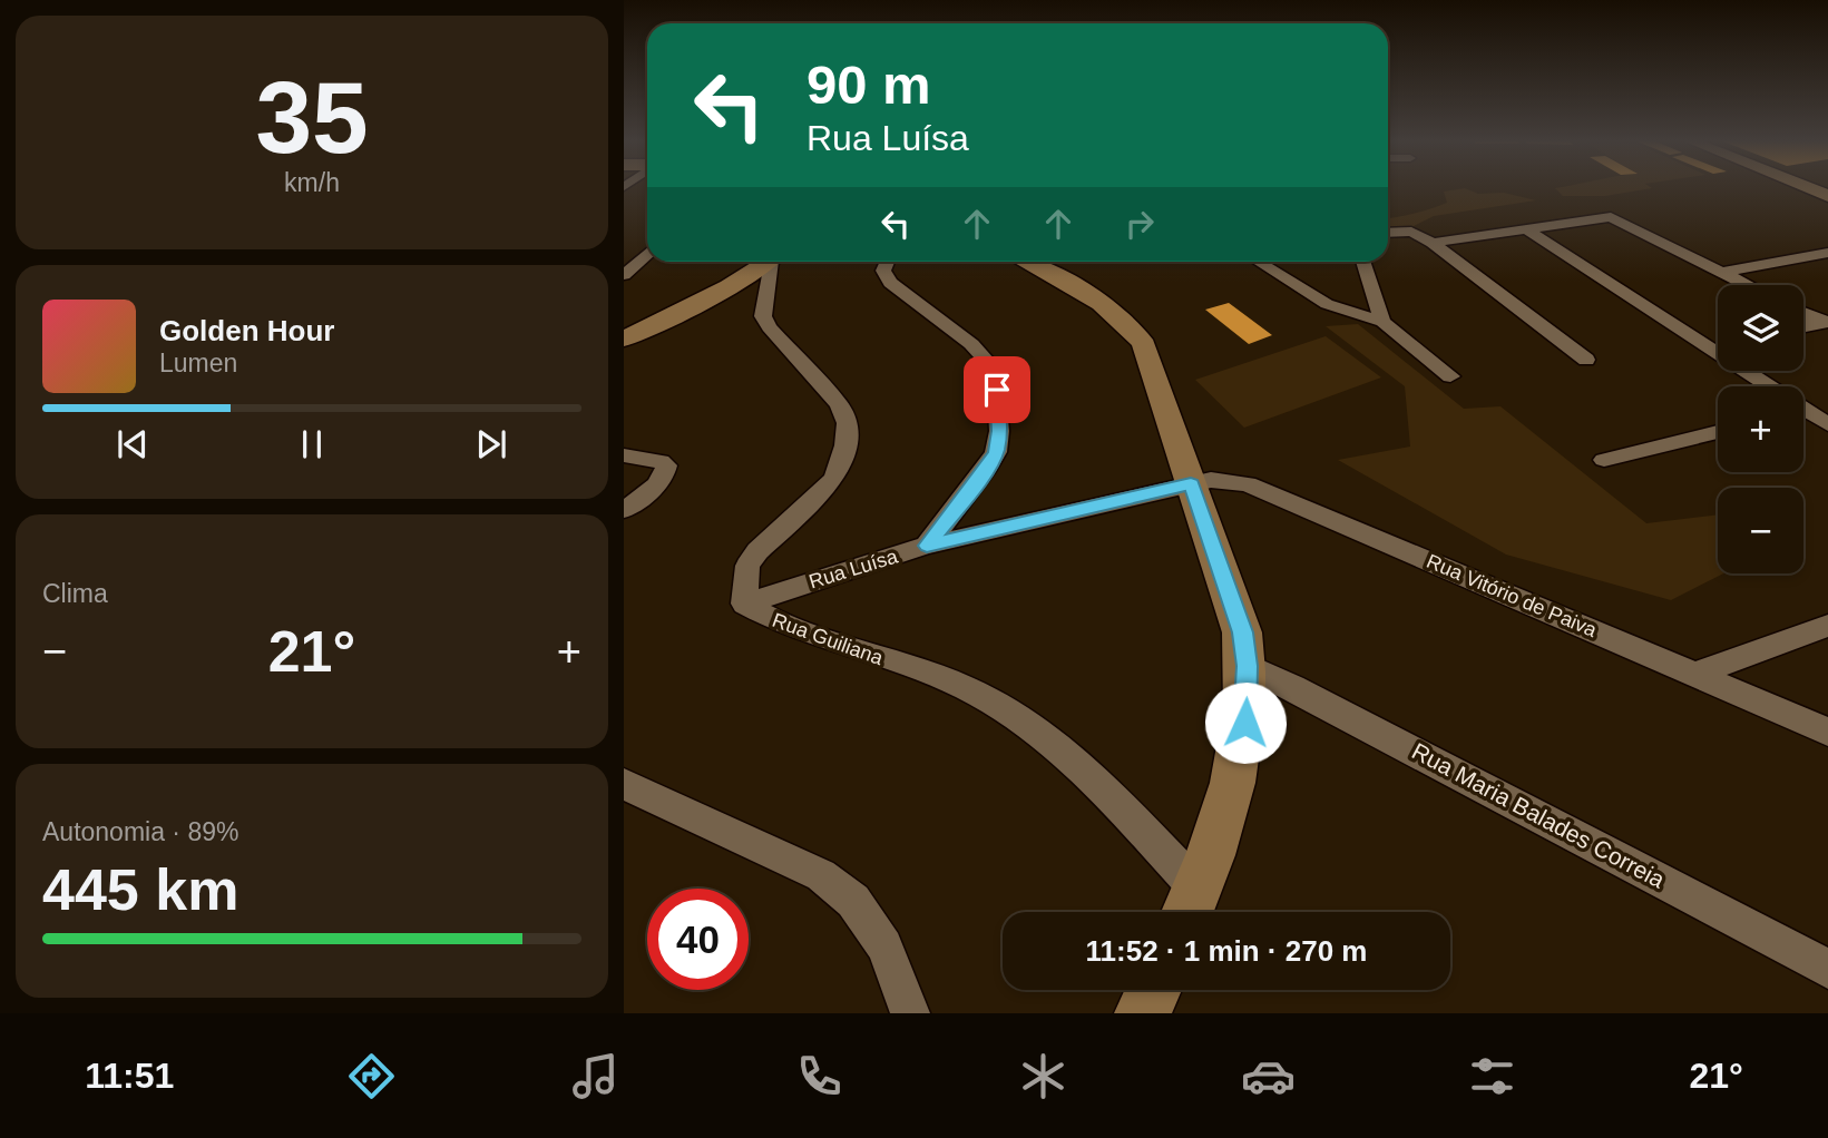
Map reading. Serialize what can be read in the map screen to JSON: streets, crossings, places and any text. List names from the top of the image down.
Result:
{
  "streets": {
    "street": [
      "Rua Luísa",
      "Rua Vitório de Paiva",
      "Rua Guiliana",
      "Rua Maria Balades Correia"
    ]
  },
  "crossings": [
    ["Rua Luísa", "Rua Vitório de Paiva"],
    ["Rua Luísa", "Rua Guiliana"]
  ],
  "page": {
    "tile": [
      ["35", "km/h"],
      "Clima",
      ["Autonomia · 89%", "445 km"]
    ],
    "turn": ["90 m", "Rua Luísa"],
    "map_buttons": ["+", "−"],
    "song": ["Golden Hour", "Lumen"],
    "heat": ["−", "21°", "+"],
    "limit": "40",
    "trip": "11:52 · 1 min · 270 m",
    "tabs": ["11:51", "21°"]
  }
}
